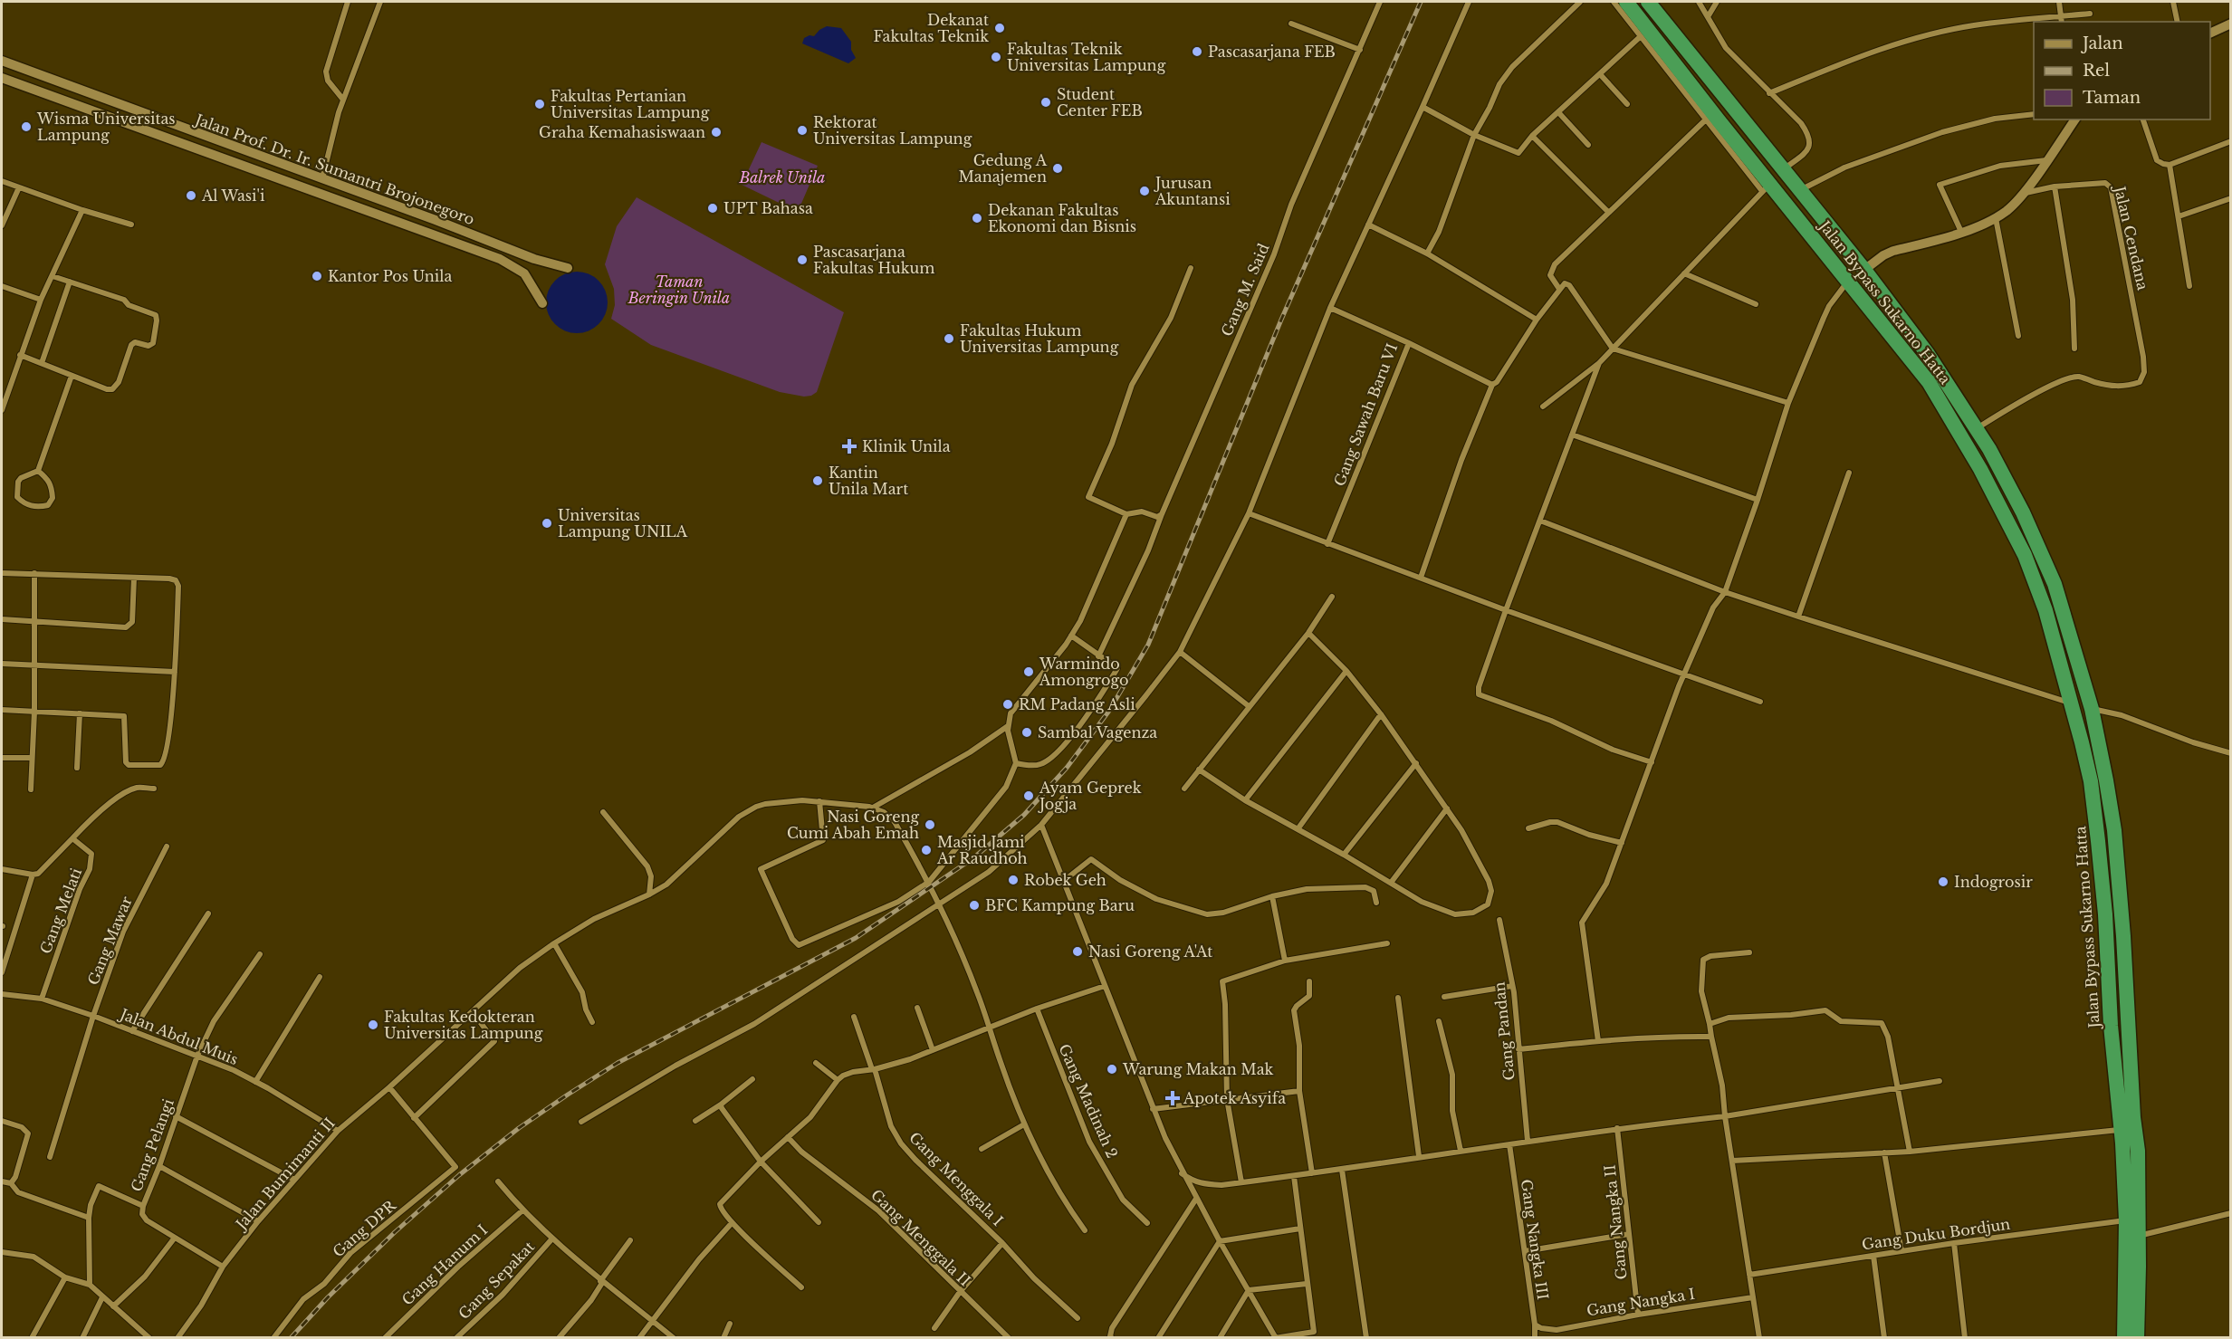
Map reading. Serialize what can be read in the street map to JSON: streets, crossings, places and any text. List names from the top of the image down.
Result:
{
  "streets": {
    "highway": ["Jalan Bypass Sukarno Hatta"],
    "street": [
      "Jalan Prof. Dr. Ir. Sumantri Brojonegoro",
      "Jalan Cendana",
      "Gang M. Said",
      "Gang Sawah Baru VI",
      "Gang Melati",
      "Gang Mawar",
      "Gang Pandan",
      "Jalan Abdul Muis",
      "Gang Madinah 2",
      "Gang Pelangi",
      "Jalan Bumimanti II",
      "Gang Menggala I",
      "Gang Nangka II",
      "Gang DPR",
      "Gang Duku Bordjun",
      "Gang Menggala II",
      "Gang Nangka III",
      "Gang Hanum I",
      "Gang Sepakat",
      "Gang Nangka I"
    ]
  },
  "crossings": [
    ["Jalan Cendana", "Jalan Bypass Sukarno Hatta"],
    ["Jalan Bypass Sukarno Hatta", "Gang Duku Bordjun"],
    ["Gang Melati", "Jalan Abdul Muis"],
    ["Gang Mawar", "Jalan Abdul Muis"],
    ["Jalan Abdul Muis", "Gang Pelangi"],
    ["Jalan Abdul Muis", "Jalan Bumimanti II"],
    ["Gang Pelangi", "Jalan Bumimanti II"],
    ["Gang Nangka II", "Gang Nangka I"],
    ["Gang Nangka III", "Gang Nangka I"]
  ],
  "parks": ["Balrek Unila", "Taman Beringin Unila"],
  "places": {
    "other": [
      "Dekanat Fakultas Teknik",
      "Pascasarjana FEB",
      "Fakultas Teknik Universitas Lampung",
      "Student Center FEB",
      "Fakultas Pertanian Universitas Lampung",
      "Wisma Universitas Lampung",
      "Rektorat Universitas Lampung",
      "Graha Kemahasiswaan",
      "Gedung A Manajemen",
      "Jurusan Akuntansi",
      "Al Wasi'i",
      "UPT Bahasa",
      "Dekanan Fakultas Ekonomi dan Bisnis",
      "Pascasarjana Fakultas Hukum",
      "Kantor Pos Unila",
      "Fakultas Hukum Universitas Lampung",
      "Kantin Unila Mart",
      "Universitas Lampung UNILA",
      "Warmindo Amongrogo",
      "RM Padang Asli",
      "Sambal Vagenza",
      "Ayam Geprek Jogja",
      "Nasi Goreng Cumi Abah Emah",
      "Masjid Jami Ar Raudhoh",
      "Robek Geh",
      "Indogrosir",
      "BFC Kampung Baru",
      "Nasi Goreng A'At",
      "Fakultas Kedokteran Universitas Lampung",
      "Warung Makan Mak"
    ],
    "health": ["Klinik Unila", "Apotek Asyifa"]
  },
  "legend": ["Jalan", "Rel", "Taman"]
}
